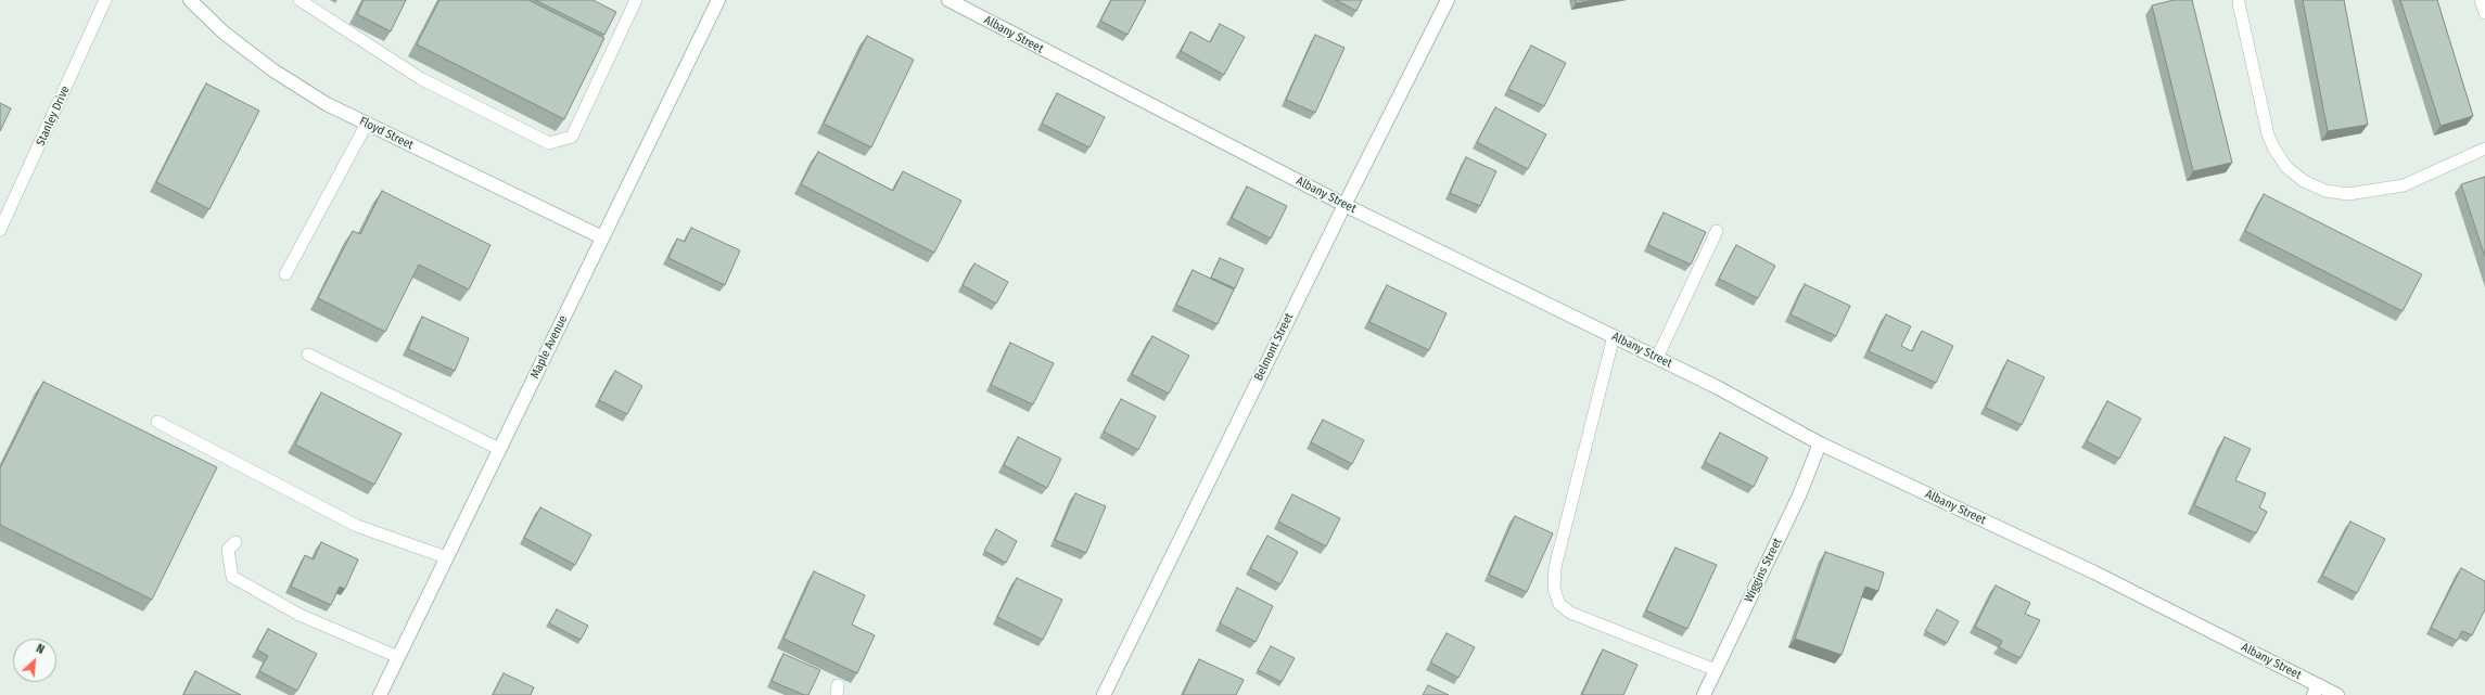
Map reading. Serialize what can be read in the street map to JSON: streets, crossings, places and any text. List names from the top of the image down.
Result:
{
  "streets": {
    "street": [
      "Albany Street",
      "Floyd Street",
      "Maple Avenue",
      "Belmont Street",
      "Wiggins Street"
    ],
    "lane": ["Stanley Drive"]
  },
  "crossings": [
    ["Albany Street", "Belmont Street"],
    ["Albany Street", "Wiggins Street"],
    ["Floyd Street", "Maple Avenue"]
  ],
  "north": "top right"
}
